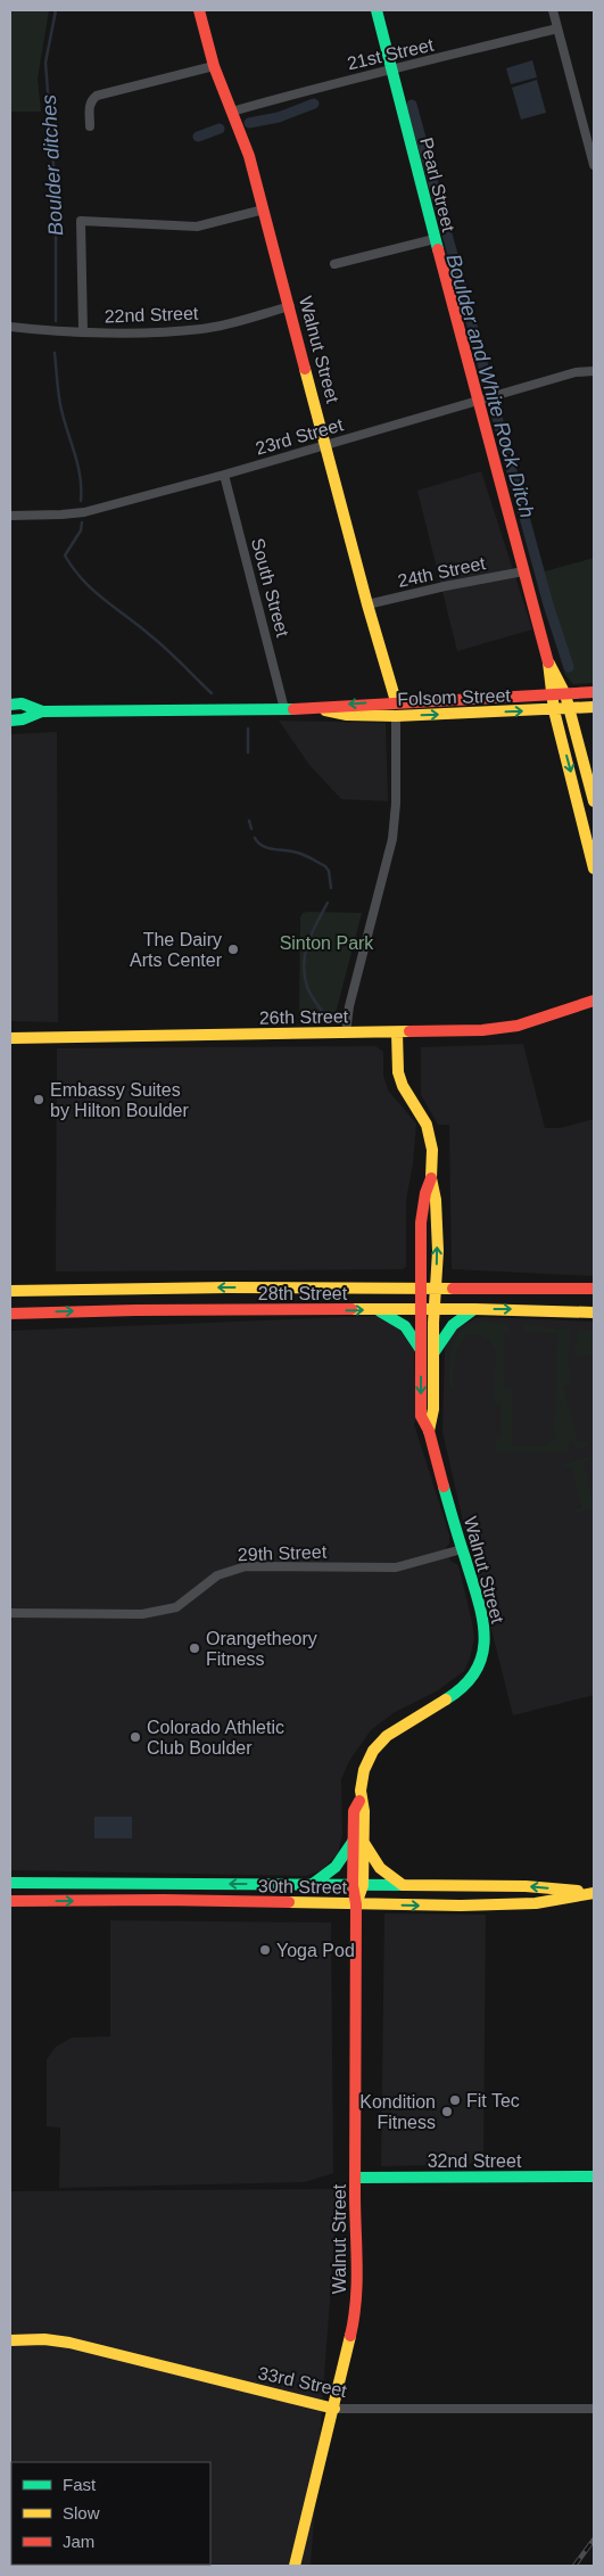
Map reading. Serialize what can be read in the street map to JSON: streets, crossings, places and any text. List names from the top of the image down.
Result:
{
  "streets": {
    "main road": [
      "Pearl Street",
      "Walnut Street",
      "Folsom Street",
      "26th Street",
      "28th Street",
      "30th Street",
      "32nd Street",
      "33rd Street"
    ],
    "street": [
      "21st Street",
      "22nd Street",
      "23rd Street",
      "24th Street",
      "South Street",
      "29th Street"
    ]
  },
  "crossings": [
    ["21st Street", "Pearl Street"],
    ["21st Street", "Walnut Street"],
    ["Pearl Street", "23rd Street"],
    ["Pearl Street", "24th Street"],
    ["Pearl Street", "Folsom Street"],
    ["22nd Street", "Walnut Street"],
    ["Walnut Street", "23rd Street"],
    ["Walnut Street", "24th Street"],
    ["Walnut Street", "Folsom Street"],
    ["Walnut Street", "26th Street"],
    ["Walnut Street", "28th Street"],
    ["Walnut Street", "29th Street"],
    ["Walnut Street", "30th Street"],
    ["Walnut Street", "32nd Street"],
    ["Walnut Street", "33rd Street"],
    ["23rd Street", "South Street"],
    ["South Street", "Folsom Street"]
  ],
  "water": ["Boulder ditches", "Boulder and White Rock Ditch"],
  "parks": ["Sinton Park"],
  "places": [
    "The Dairy Arts Center",
    "Embassy Suites by Hilton Boulder",
    "Orangetheory Fitness",
    "Colorado Athletic Club Boulder",
    "Yoga Pod",
    "Fit Tec",
    "Kondition Fitness"
  ],
  "legend": ["Fast", "Slow", "Jam"]
}
